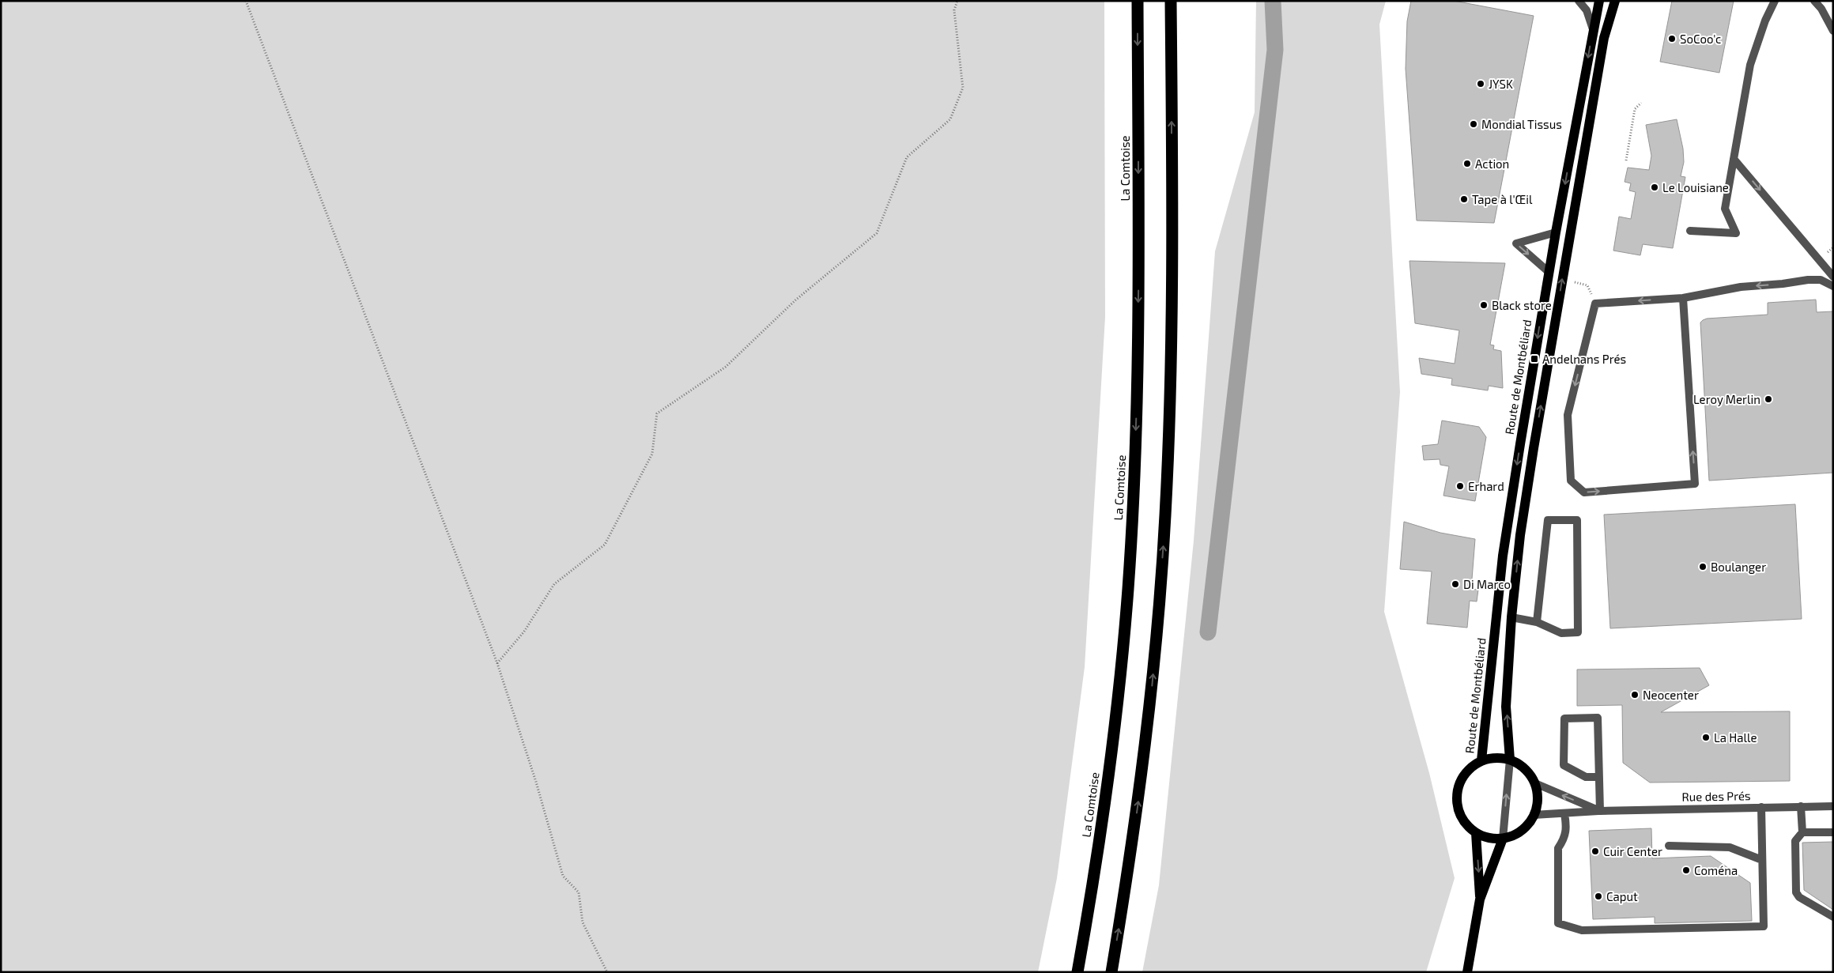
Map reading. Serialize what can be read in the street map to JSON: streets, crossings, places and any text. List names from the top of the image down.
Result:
{
  "streets": {
    "highway": ["La Comtoise"],
    "main road": ["Route de Montbéliard"],
    "street": ["Rue des Prés"]
  },
  "places": {
    "other": [
      "SoCoo'c",
      "JYSK",
      "Mondial Tissus",
      "Action",
      "Le Louisiane",
      "Tape à l'Œil",
      "Black store",
      "Leroy Merlin",
      "Erhard",
      "Boulanger",
      "Di Marco",
      "Neocenter",
      "La Halle",
      "Cuir Center",
      "Coména",
      "Caput"
    ],
    "transit": ["Andelnans Prés"]
  }
}
